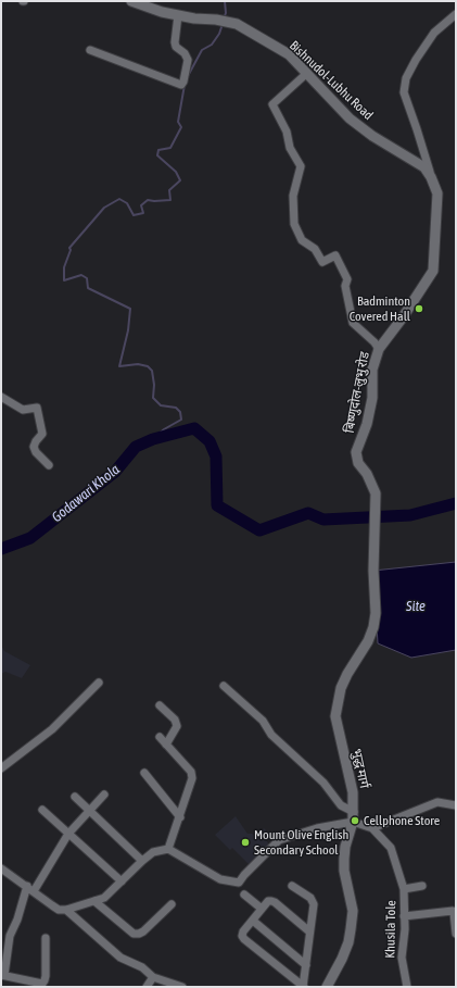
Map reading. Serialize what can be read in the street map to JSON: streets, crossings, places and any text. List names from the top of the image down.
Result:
{
  "streets": {
    "street": [
      "Bishnudol-Lubhu Road",
      "बिष्णुदोल-लुभु रोड",
      "भुद्ध मार्ग",
      "Khusila Tole"
    ]
  },
  "crossings": [
    ["Bishnudol-Lubhu Road", "बिष्णुदोल-लुभु रोड"],
    ["बिष्णुदोल-लुभु रोड", "भुद्ध मार्ग"]
  ],
  "water": ["Godawari Khola", "Site"],
  "places": ["Badminton Covered Hall", "Cellphone Store", "Mount Olive English Secondary School"]
}
